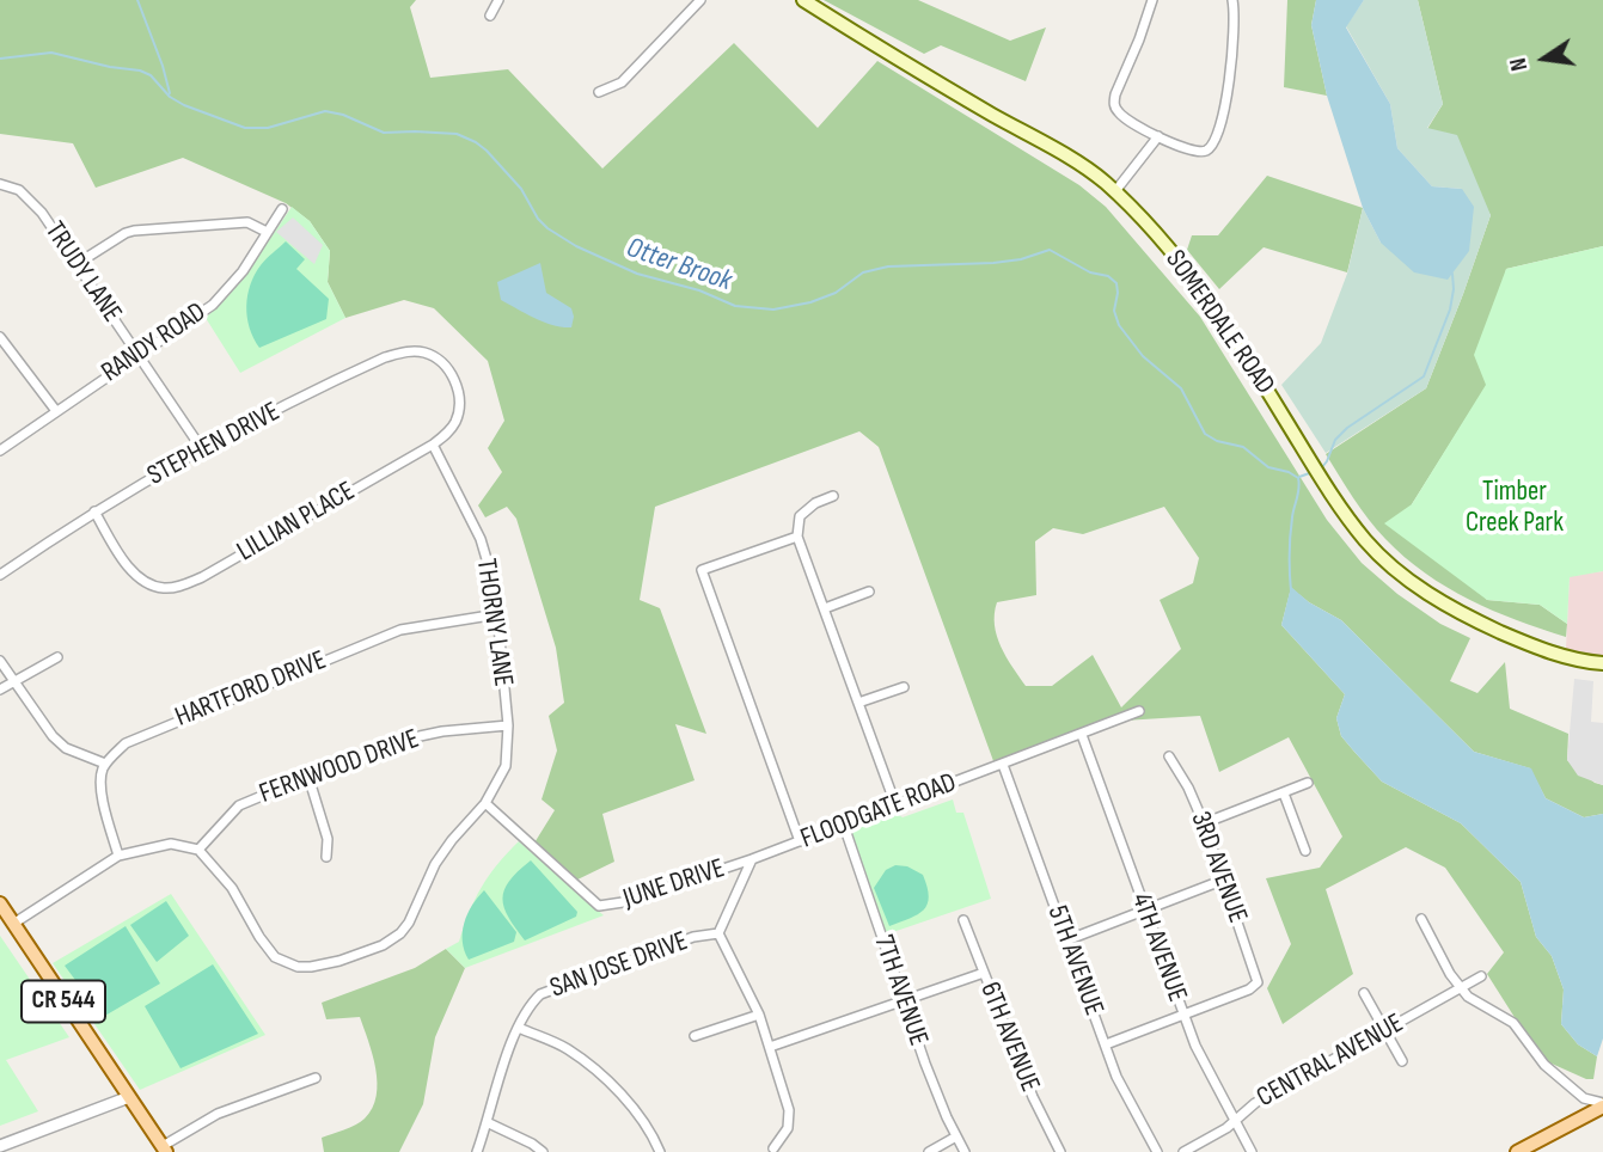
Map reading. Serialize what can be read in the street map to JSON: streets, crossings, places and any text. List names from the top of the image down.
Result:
{
  "streets": {
    "main road": ["SOMERDALE ROAD", "CR 544"],
    "street": [
      "TRUDY LANE",
      "RANDY ROAD",
      "STEPHEN DRIVE",
      "LILLIAN PLACE",
      "THORNY LANE",
      "HARTFORD DRIVE",
      "FERNWOOD DRIVE",
      "FLOODGATE ROAD",
      "3RD AVENUE",
      "JUNE DRIVE",
      "4TH AVENUE",
      "5TH AVENUE",
      "SAN JOSE DRIVE",
      "7TH AVENUE",
      "6TH AVENUE",
      "CENTRAL AVENUE"
    ]
  },
  "crossings": [
    ["TRUDY LANE", "RANDY ROAD"],
    ["TRUDY LANE", "STEPHEN DRIVE"],
    ["STEPHEN DRIVE", "LILLIAN PLACE"],
    ["LILLIAN PLACE", "THORNY LANE"],
    ["THORNY LANE", "HARTFORD DRIVE"],
    ["THORNY LANE", "FERNWOOD DRIVE"],
    ["THORNY LANE", "JUNE DRIVE"],
    ["FLOODGATE ROAD", "JUNE DRIVE"],
    ["FLOODGATE ROAD", "4TH AVENUE"],
    ["FLOODGATE ROAD", "5TH AVENUE"],
    ["FLOODGATE ROAD", "7TH AVENUE"],
    ["3RD AVENUE", "4TH AVENUE"],
    ["4TH AVENUE", "CENTRAL AVENUE"]
  ],
  "water": ["Otter Brook"],
  "parks": ["Timber Creek Park"],
  "north": "left"
}
